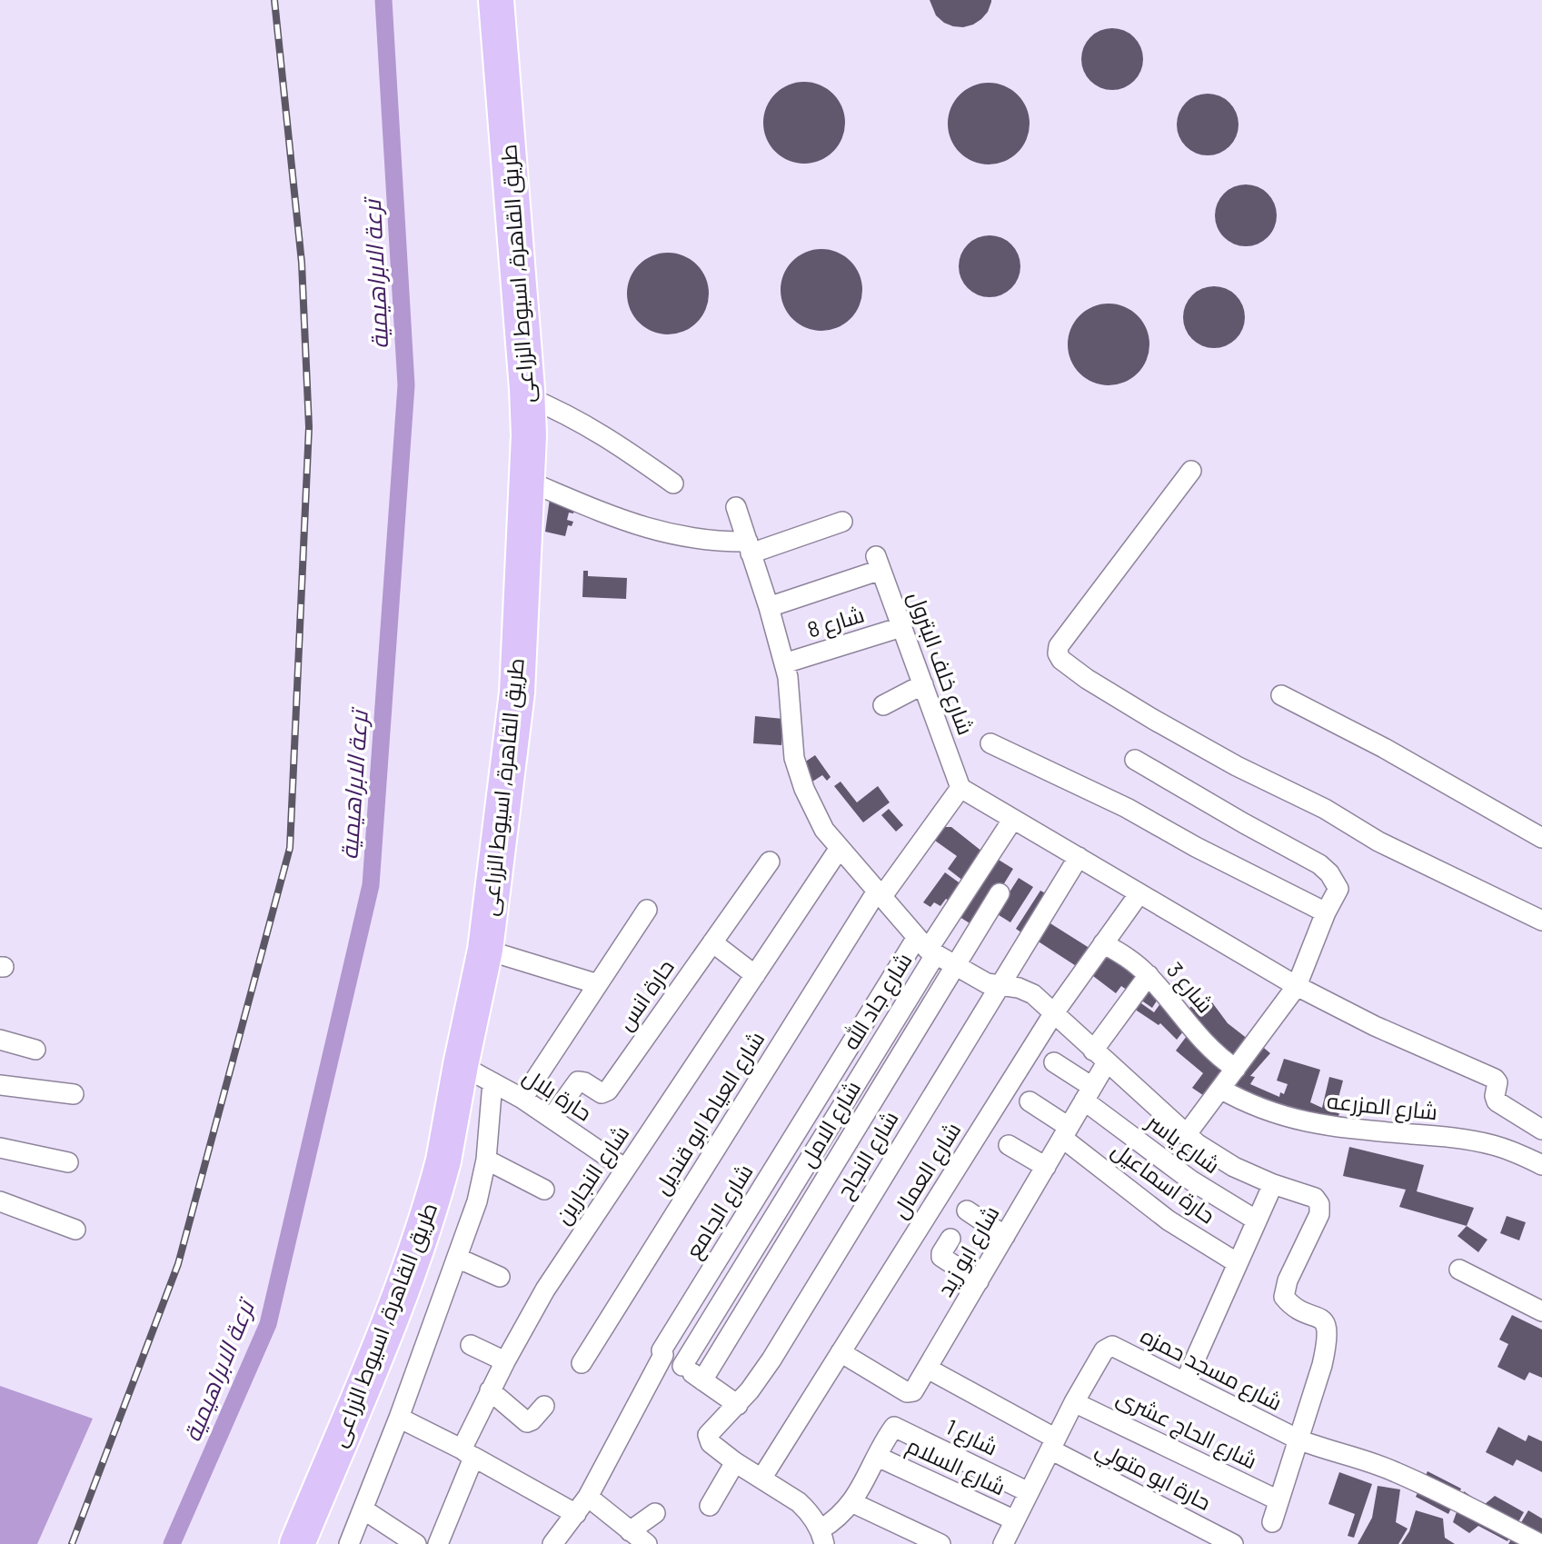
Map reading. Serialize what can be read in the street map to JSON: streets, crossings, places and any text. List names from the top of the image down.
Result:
{
  "streets": {
    "highway": ["طريق القاهرة, اسيوط الزراعى"],
    "street": [
      "شارع 8",
      "شارع خلف البترول",
      "شارع 3",
      "حارة انس",
      "شارع جاد الله",
      "حارة بلال",
      "شارع المزرعه",
      "شارع العياط ابو قنديل",
      "شارع الامل",
      "شارع ياسر",
      "شارع النجاح",
      "شارع العمال",
      "شارع النجارين",
      "حارة اسماعيل",
      "شارع الجامع",
      "شارع ابو زيد",
      "شارع مسجد حمزه",
      "شارع الحاج عشرى",
      "شارع 1",
      "شارع السلام",
      "حارة ابو متولي"
    ]
  },
  "crossings": [
    ["طريق القاهرة, اسيوط الزراعى", "حارة بلال"],
    ["شارع 8", "شارع خلف البترول"],
    ["شارع خلف البترول", "شارع العياط ابو قنديل"],
    ["شارع 3", "شارع العمال"],
    ["شارع 3", "شارع ابو زيد"],
    ["حارة انس", "حارة بلال"],
    ["شارع جاد الله", "شارع الجامع"],
    ["حارة بلال", "شارع النجارين"],
    ["شارع ياسر", "شارع ابو زيد"],
    ["شارع العمال", "شارع ابو زيد"],
    ["حارة اسماعيل", "شارع ابو زيد"],
    ["شارع ابو زيد", "حارة ابو متولي"],
    ["شارع مسجد حمزه", "شارع الحاج عشرى"],
    ["شارع 1", "شارع السلام"]
  ],
  "water": ["ترعة الابراهيمية"]
}
